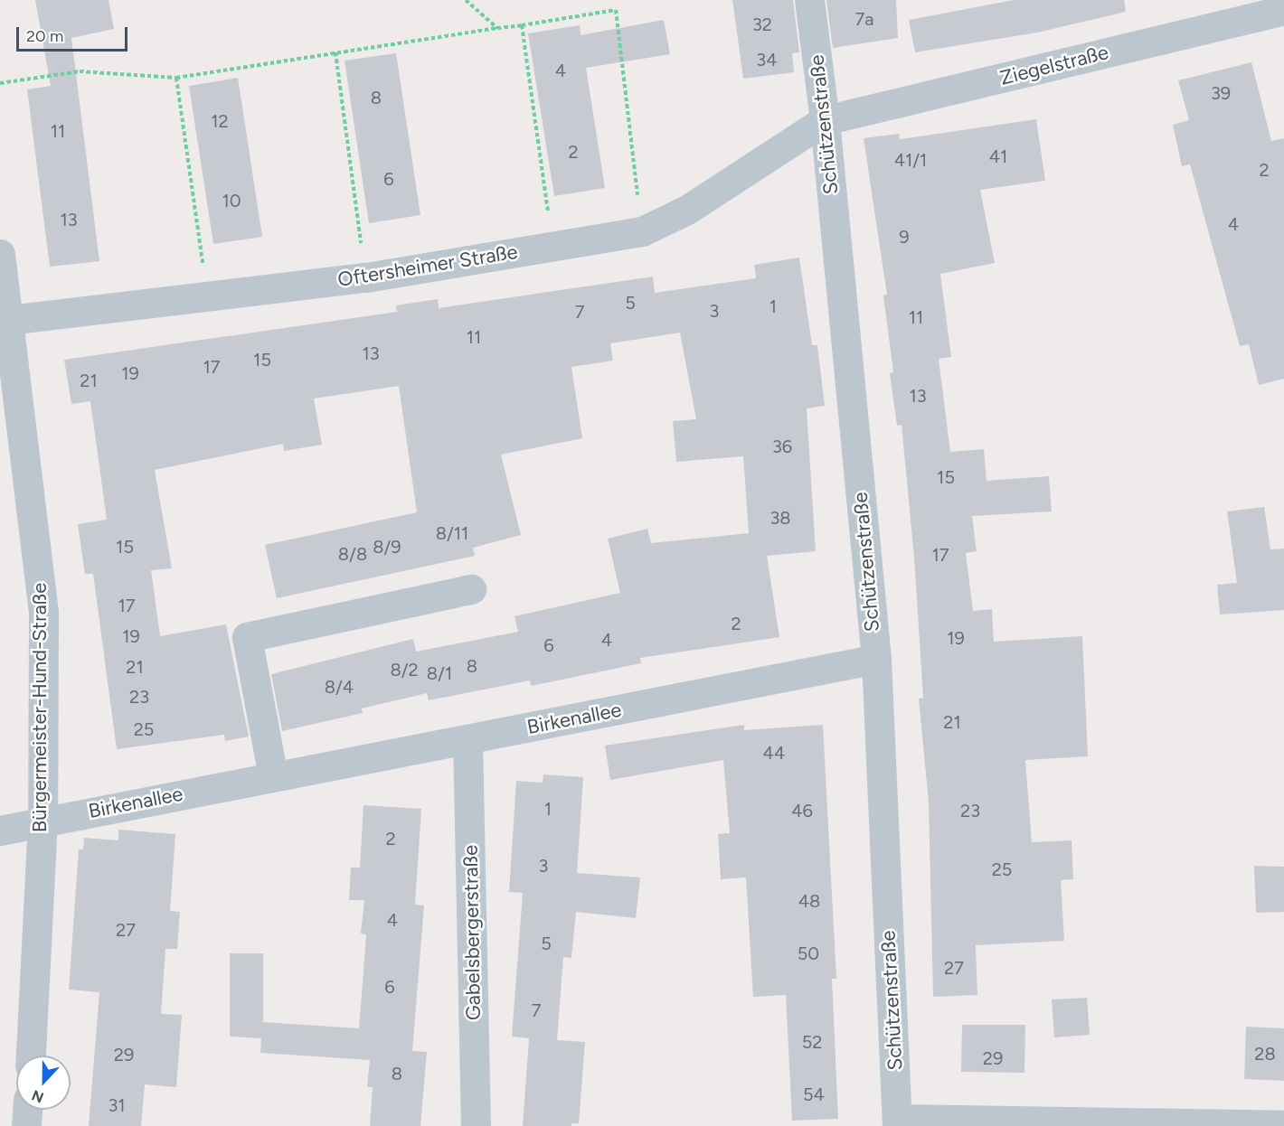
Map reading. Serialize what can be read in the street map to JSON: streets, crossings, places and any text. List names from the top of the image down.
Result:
{
  "streets": {
    "street": [
      "Ziegelstraße",
      "Schützenstraße",
      "Oftersheimer Straße",
      "Bürgermeister-Hund-Straße",
      "Birkenallee",
      "Gabelsbergerstraße"
    ]
  },
  "crossings": [
    ["Ziegelstraße", "Schützenstraße"],
    ["Ziegelstraße", "Oftersheimer Straße"],
    ["Schützenstraße", "Oftersheimer Straße"],
    ["Schützenstraße", "Birkenallee"],
    ["Oftersheimer Straße", "Bürgermeister-Hund-Straße"],
    ["Bürgermeister-Hund-Straße", "Birkenallee"],
    ["Birkenallee", "Gabelsbergerstraße"]
  ],
  "house_numbers": [
    "7a",
    "32",
    "34",
    "4",
    "39",
    "8",
    "12",
    "11",
    "2",
    "41",
    "41/1",
    "2",
    "6",
    "10",
    "13",
    "4",
    "9",
    "5",
    "1",
    "3",
    "7",
    "11",
    "11",
    "13",
    "15",
    "17",
    "19",
    "21",
    "13",
    "36",
    "15",
    "38",
    "8/11",
    "15",
    "8/9",
    "8/8",
    "17",
    "17",
    "2",
    "19",
    "19",
    "4",
    "6",
    "8",
    "21",
    "8/2",
    "8/1",
    "8/4",
    "23",
    "21",
    "25",
    "44",
    "1",
    "46",
    "23",
    "2",
    "3",
    "25",
    "48",
    "4",
    "27",
    "5",
    "50",
    "27",
    "6",
    "7",
    "52",
    "28",
    "29",
    "29",
    "8",
    "54",
    "31"
  ],
  "scale_bar": "20 m",
  "north": "bottom"
}
